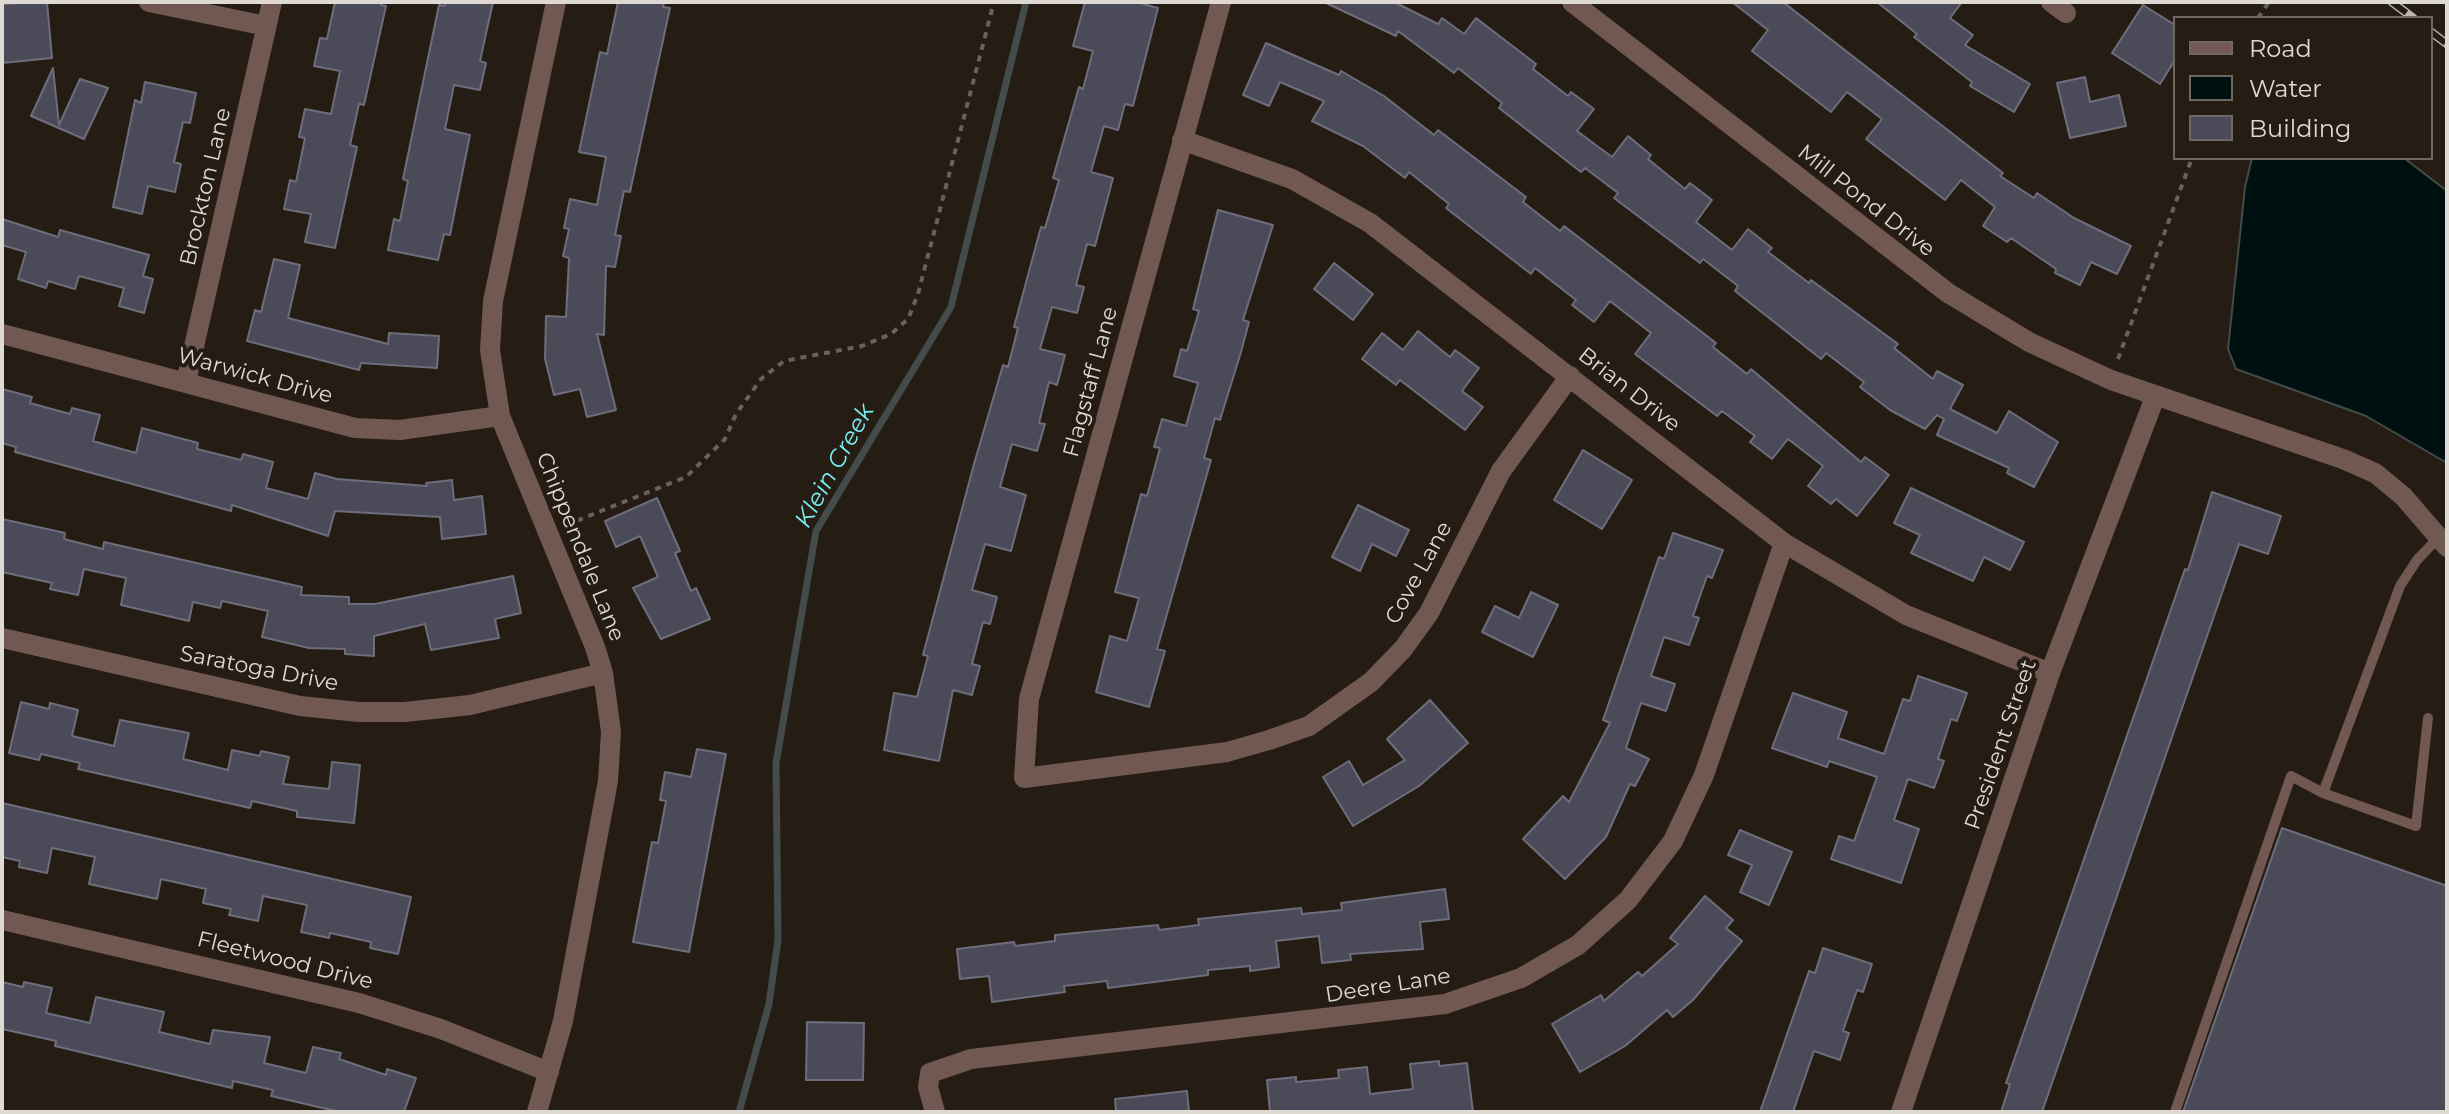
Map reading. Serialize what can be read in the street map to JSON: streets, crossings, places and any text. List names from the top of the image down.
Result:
{
  "streets": {
    "street": [
      "Brockton Lane",
      "Mill Pond Drive",
      "Warwick Drive",
      "Flagstaff Lane",
      "Brian Drive",
      "Chippendale Lane",
      "Cove Lane",
      "Saratoga Drive",
      "President Street",
      "Fleetwood Drive",
      "Deere Lane"
    ]
  },
  "crossings": [
    ["Brockton Lane", "Warwick Drive"],
    ["Mill Pond Drive", "President Street"],
    ["Warwick Drive", "Chippendale Lane"],
    ["Flagstaff Lane", "Brian Drive"],
    ["Flagstaff Lane", "Cove Lane"],
    ["Brian Drive", "Cove Lane"],
    ["Brian Drive", "President Street"],
    ["Brian Drive", "Deere Lane"],
    ["Chippendale Lane", "Saratoga Drive"],
    ["Chippendale Lane", "Fleetwood Drive"]
  ],
  "water": ["Klein Creek"],
  "legend": ["Road", "Water", "Building"]
}
